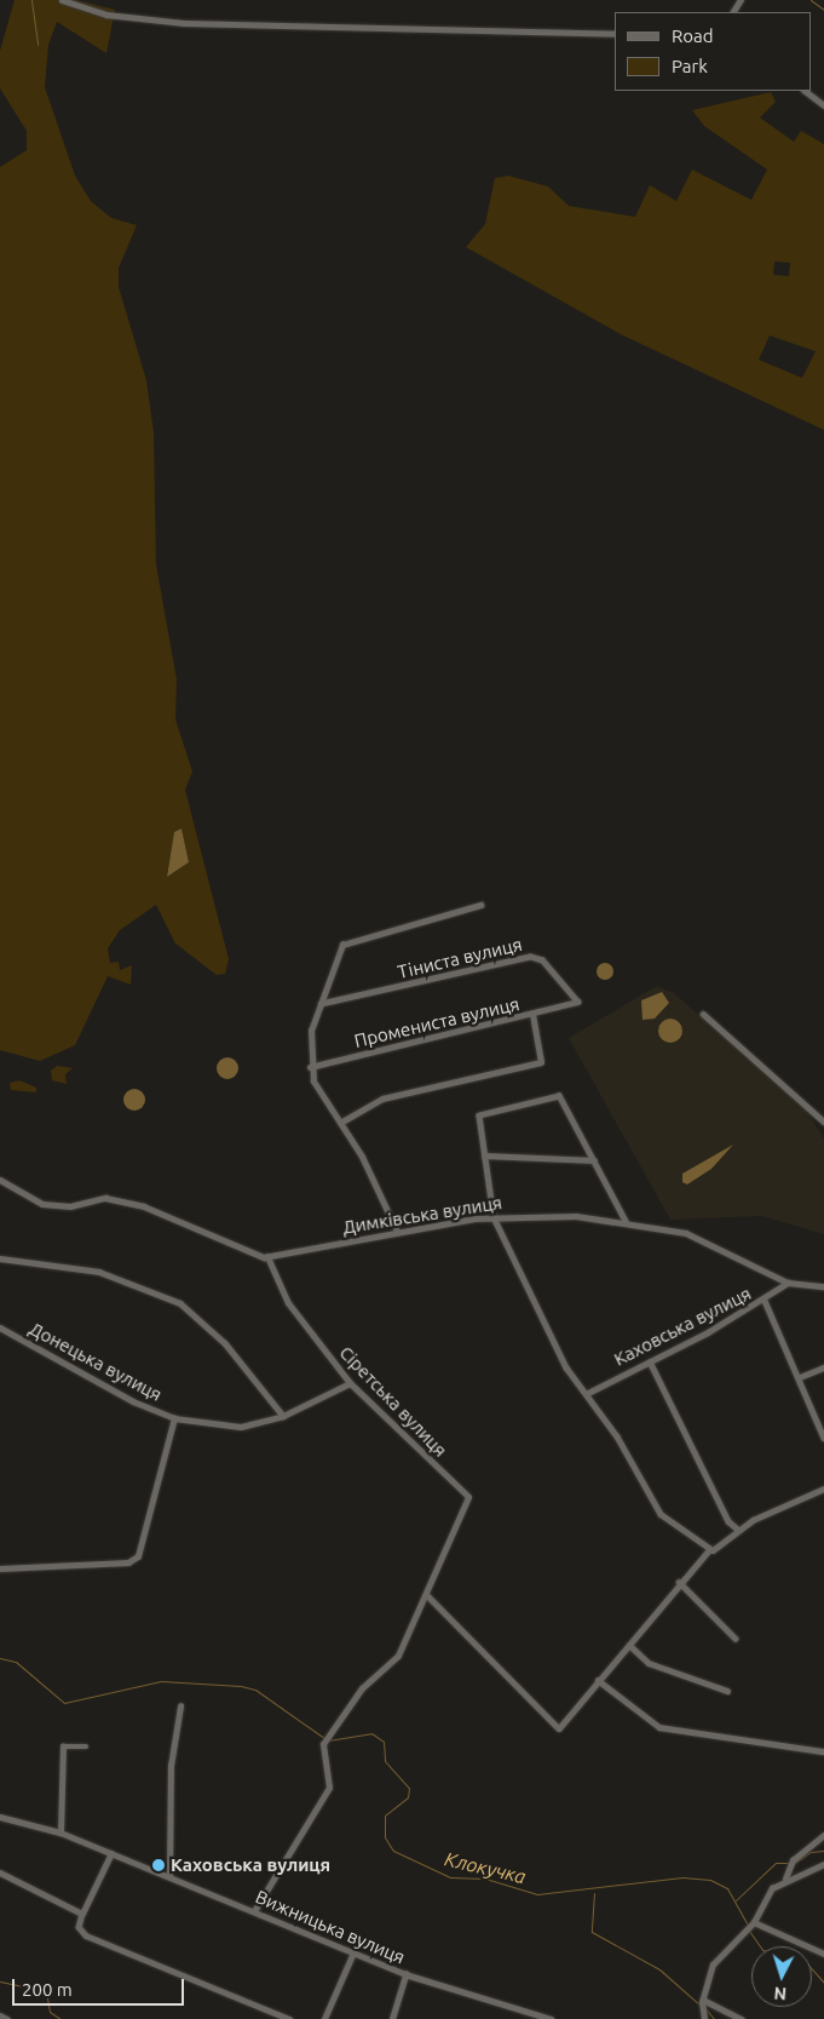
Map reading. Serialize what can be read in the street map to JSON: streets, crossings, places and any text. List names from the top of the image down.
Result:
{
  "streets": {
    "street": [
      "Тіниста вулиця",
      "Промениста вулиця",
      "Димківська вулиця",
      "Каховська вулиця",
      "Донецька вулиця",
      "Сіретська вулиця",
      "Вижницька вулиця"
    ]
  },
  "crossings": [
    ["Тіниста вулиця", "Промениста вулиця"],
    ["Димківська вулиця", "Каховська вулиця"],
    ["Димківська вулиця", "Сіретська вулиця"],
    ["Донецька вулиця", "Сіретська вулиця"]
  ],
  "water": ["Клокучка"],
  "places": ["Каховська вулиця"],
  "legend": ["Road", "Park"],
  "scale_bar": "200 m",
  "north": "bottom"
}
